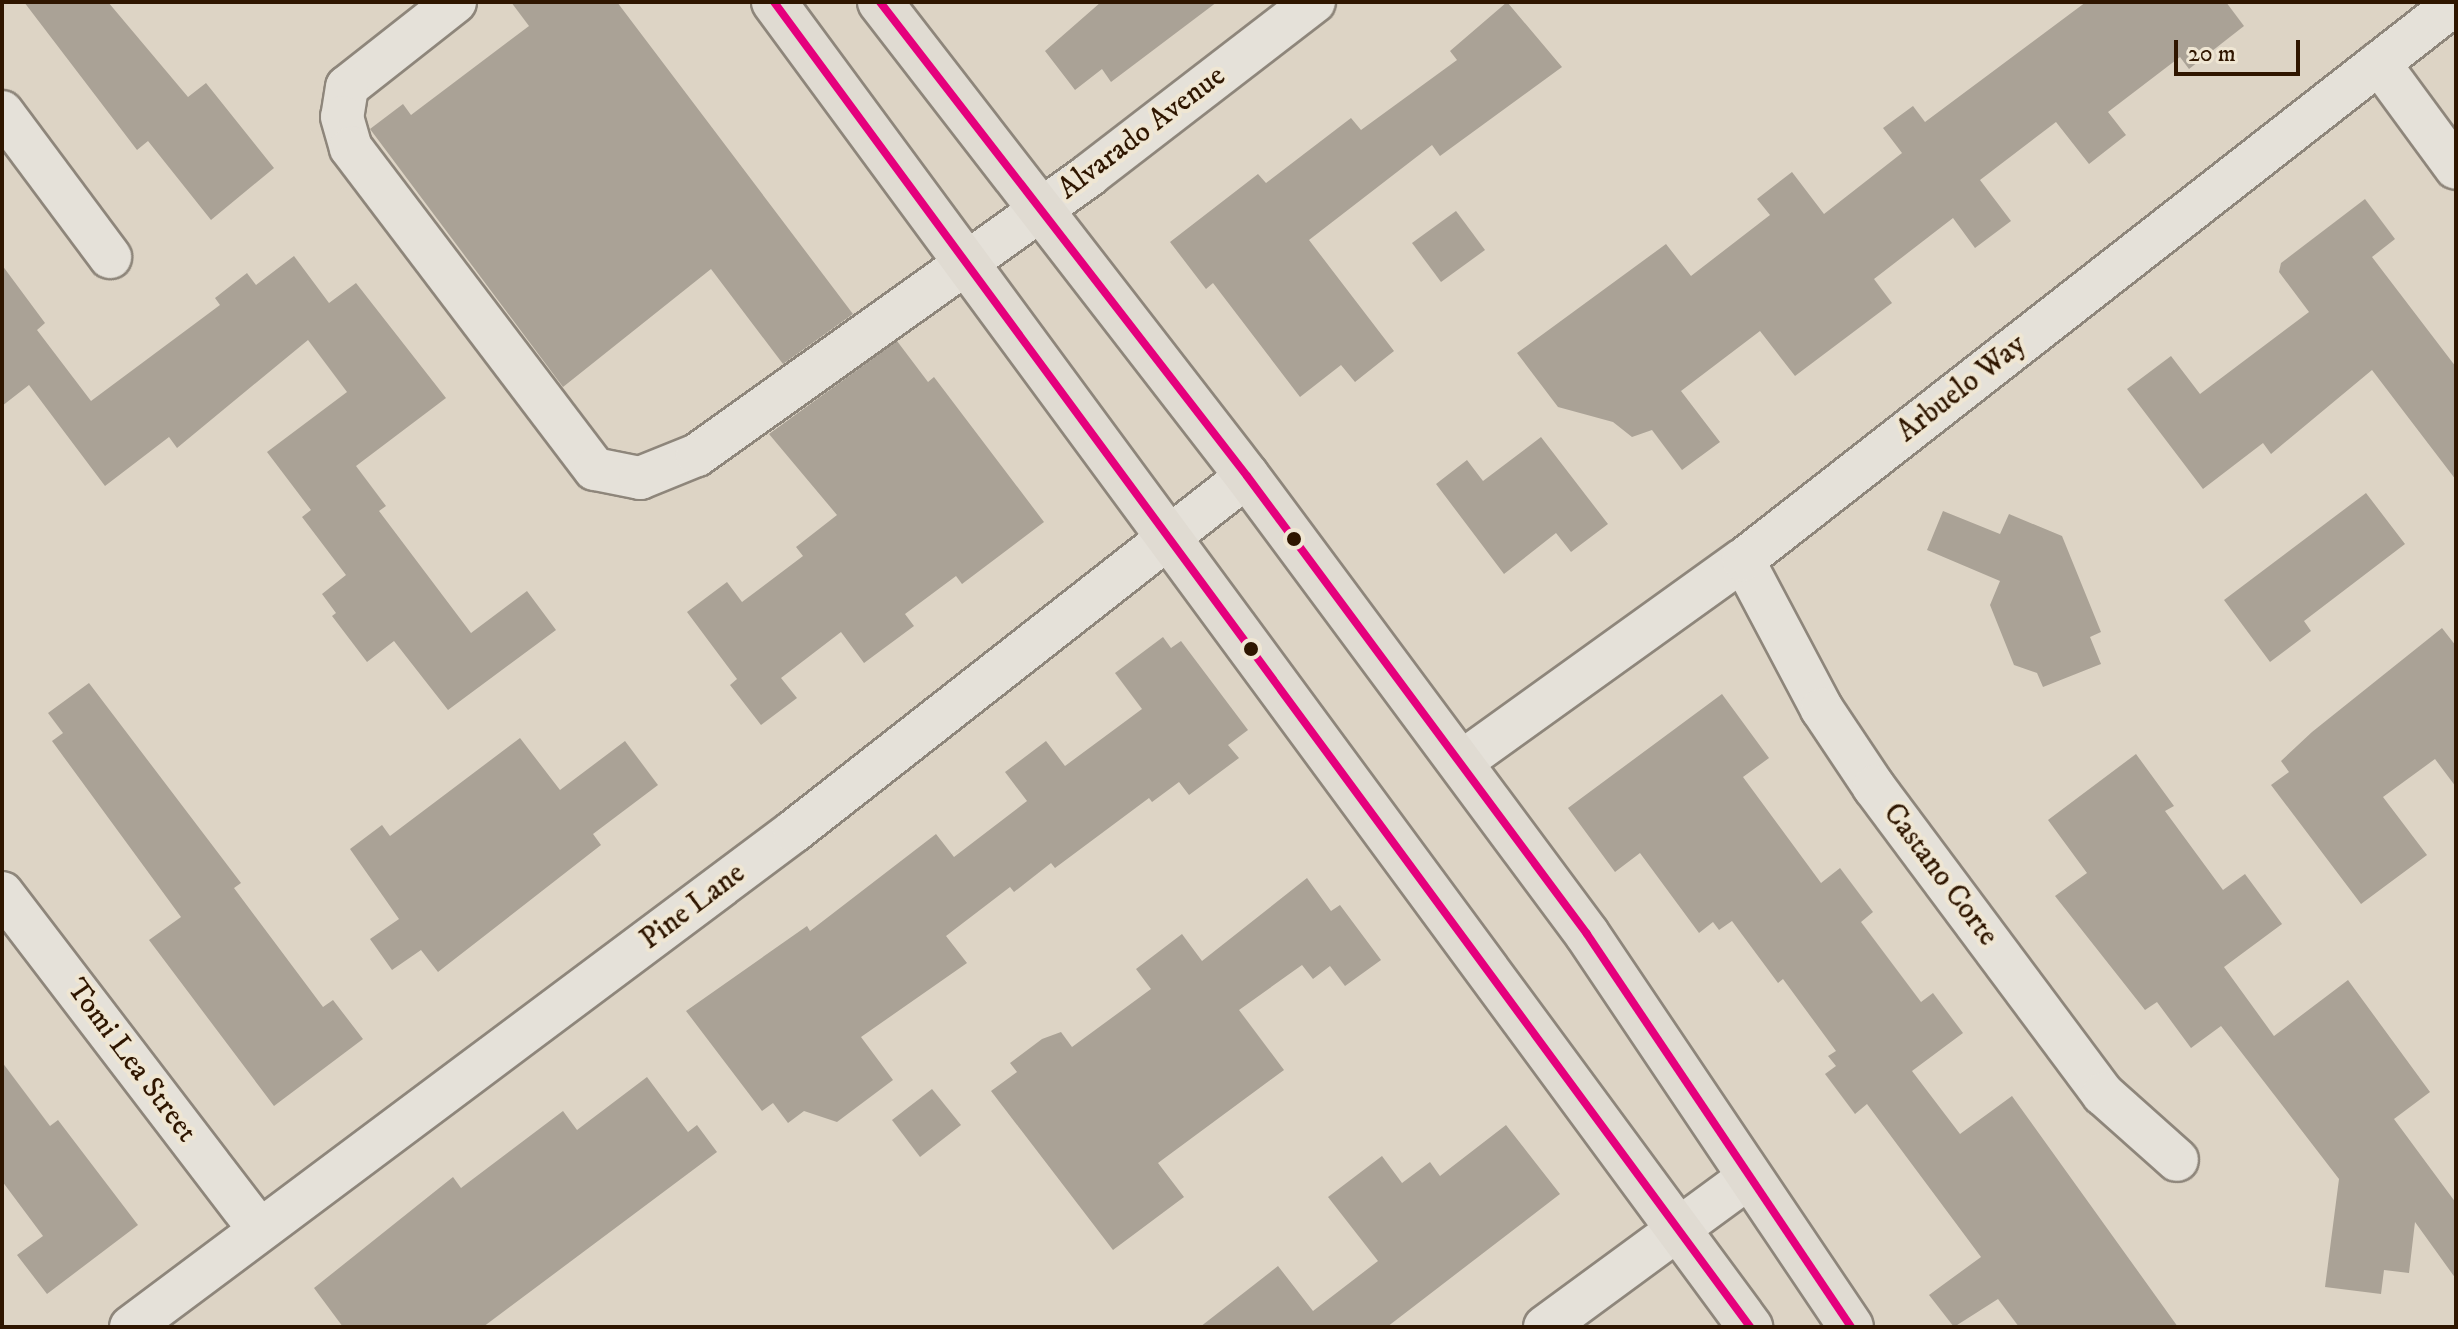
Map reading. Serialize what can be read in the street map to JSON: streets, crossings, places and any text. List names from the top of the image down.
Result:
{
  "streets": {
    "street": [
      "Alvarado Avenue",
      "Arbuelo Way",
      "Castano Corte",
      "Pine Lane",
      "Tomi Lea Street"
    ]
  },
  "crossings": [
    ["Arbuelo Way", "Castano Corte"],
    ["Pine Lane", "Tomi Lea Street"]
  ],
  "scale_bar": "20 m"
}
